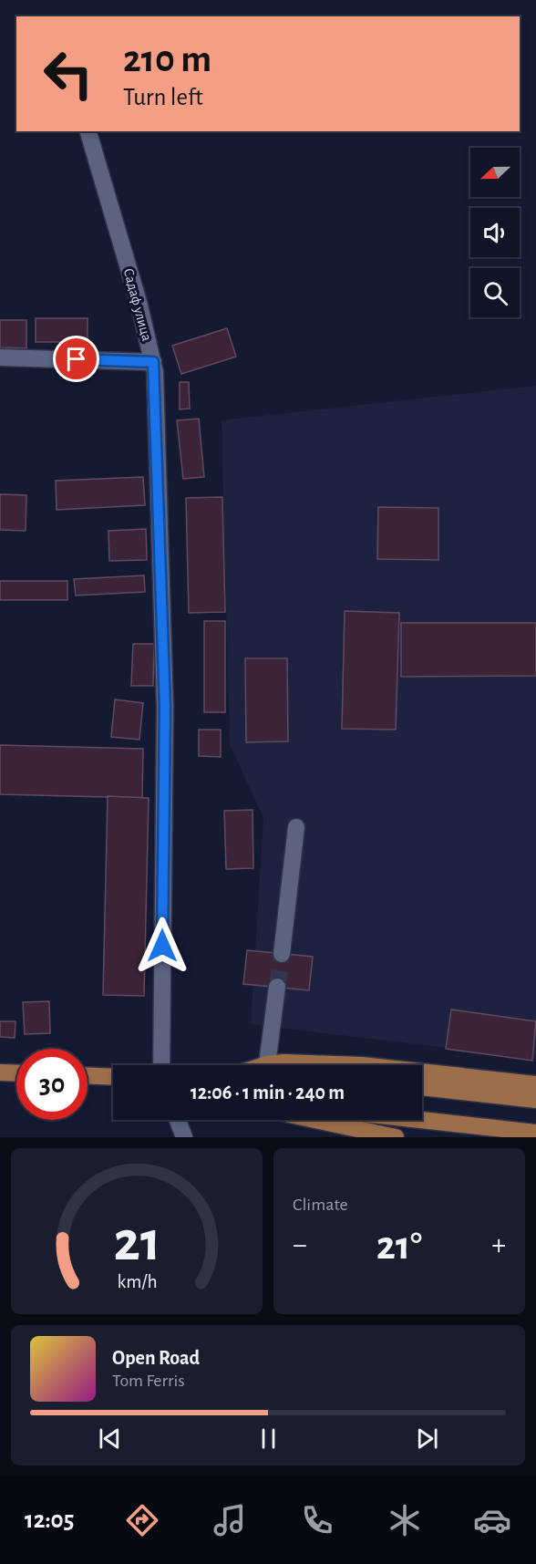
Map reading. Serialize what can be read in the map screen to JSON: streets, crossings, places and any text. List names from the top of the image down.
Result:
{
  "streets": {
    "street": ["Садаф улица"]
  },
  "north": "left",
  "page": {
    "turn": ["210 m", "Turn left"],
    "limit": "30",
    "trip": "12:06 · 1 min · 240 m",
    "tile": "Climate",
    "heat": ["−", "21°", "+"],
    "song": ["Open Road", "Tom Ferris"],
    "tabs": "12:05",
    "gauge": ["21", "km/h"]
  }
}
